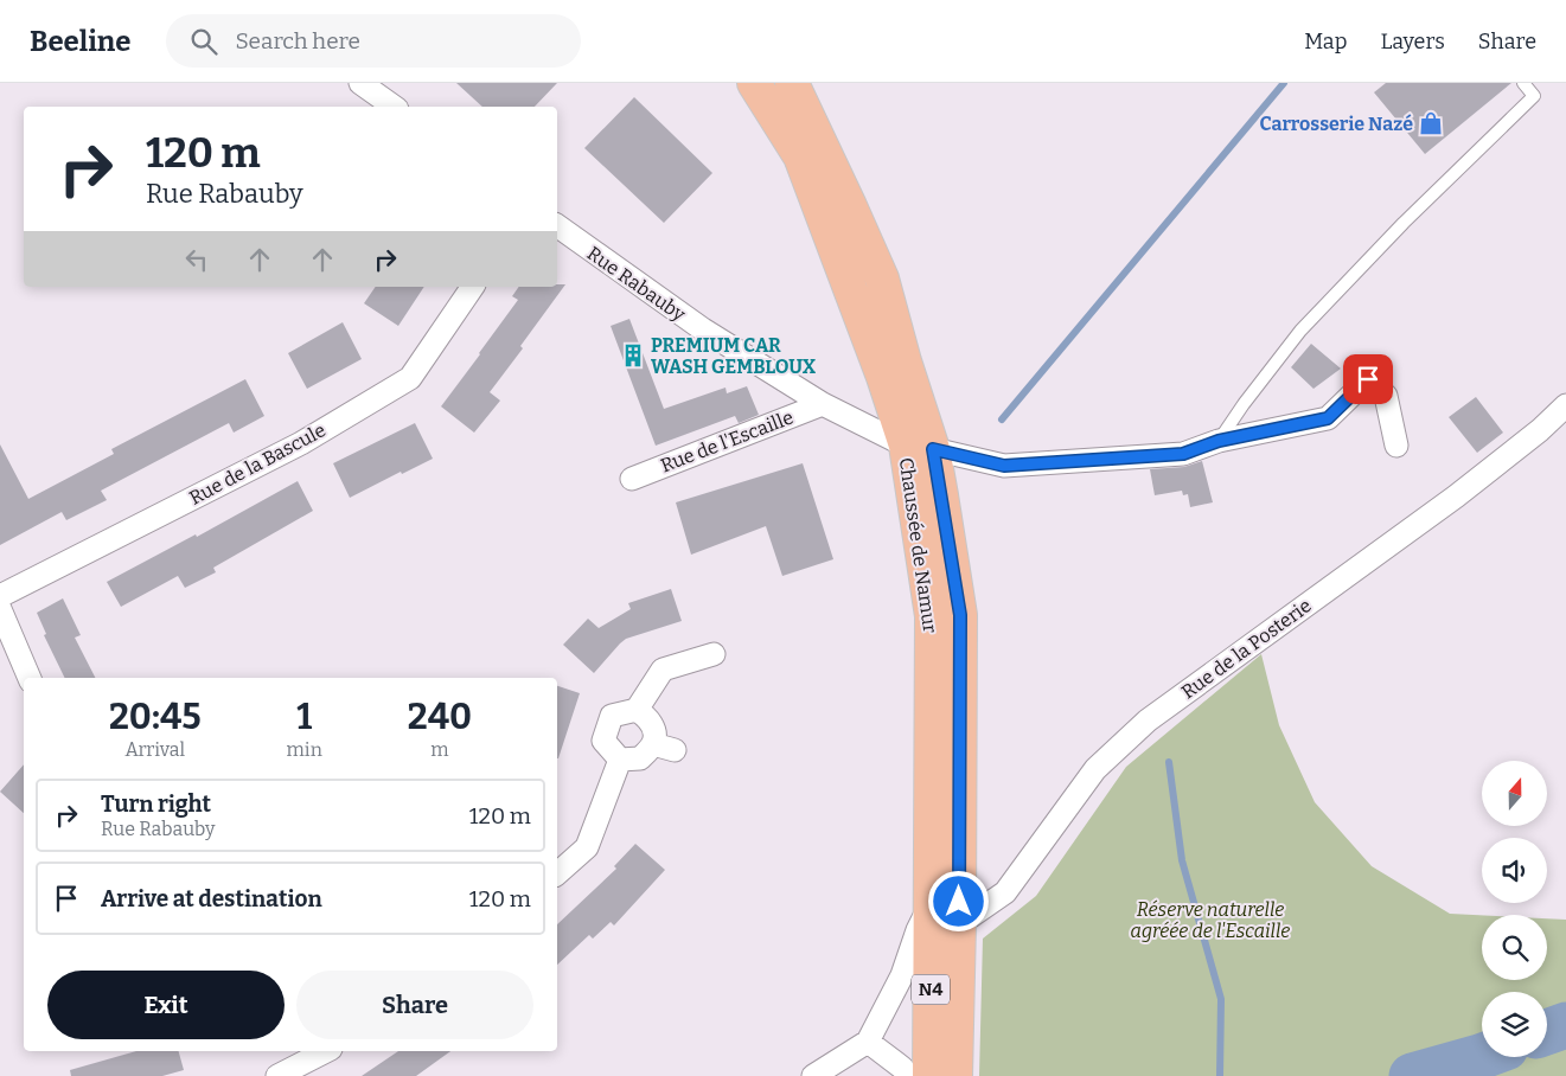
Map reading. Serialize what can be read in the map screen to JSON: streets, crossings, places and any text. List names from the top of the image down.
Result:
{
  "streets": {
    "main road": ["Chaussée de Namur", "N4"],
    "street": [
      "Rue Rabauby",
      "Rue de l'Escaille",
      "Rue de la Bascule",
      "Rue de la Posterie"
    ]
  },
  "crossings": [
    ["Rue Rabauby", "Rue de l'Escaille"],
    ["Rue Rabauby", "Chaussée de Namur"],
    ["Chaussée de Namur", "Rue de la Posterie"]
  ],
  "parks": ["Réserve naturelle agréée de l'Escaille"],
  "places": {
    "shop": ["Carrosserie Nazé"],
    "building": ["PREMIUM CAR WASH GEMBLOUX"]
  },
  "north": "top",
  "page": {
    "header": "Beeline",
    "search": "Search here",
    "nav": ["Map", "Layers", "Share"],
    "turn": ["120 m", "Rue Rabauby"],
    "eta": [
      "20:45",
      "Arrival",
      "1",
      "min",
      "240",
      "m"
    ],
    "list": [
      {
        "name": "Turn right",
        "note": "Rue Rabauby",
        "value": "120 m"
      },
      {
        "name": "Arrive at destination",
        "value": "120 m"
      }
    ],
    "buttons": ["Exit", "Share"]
  }
}
